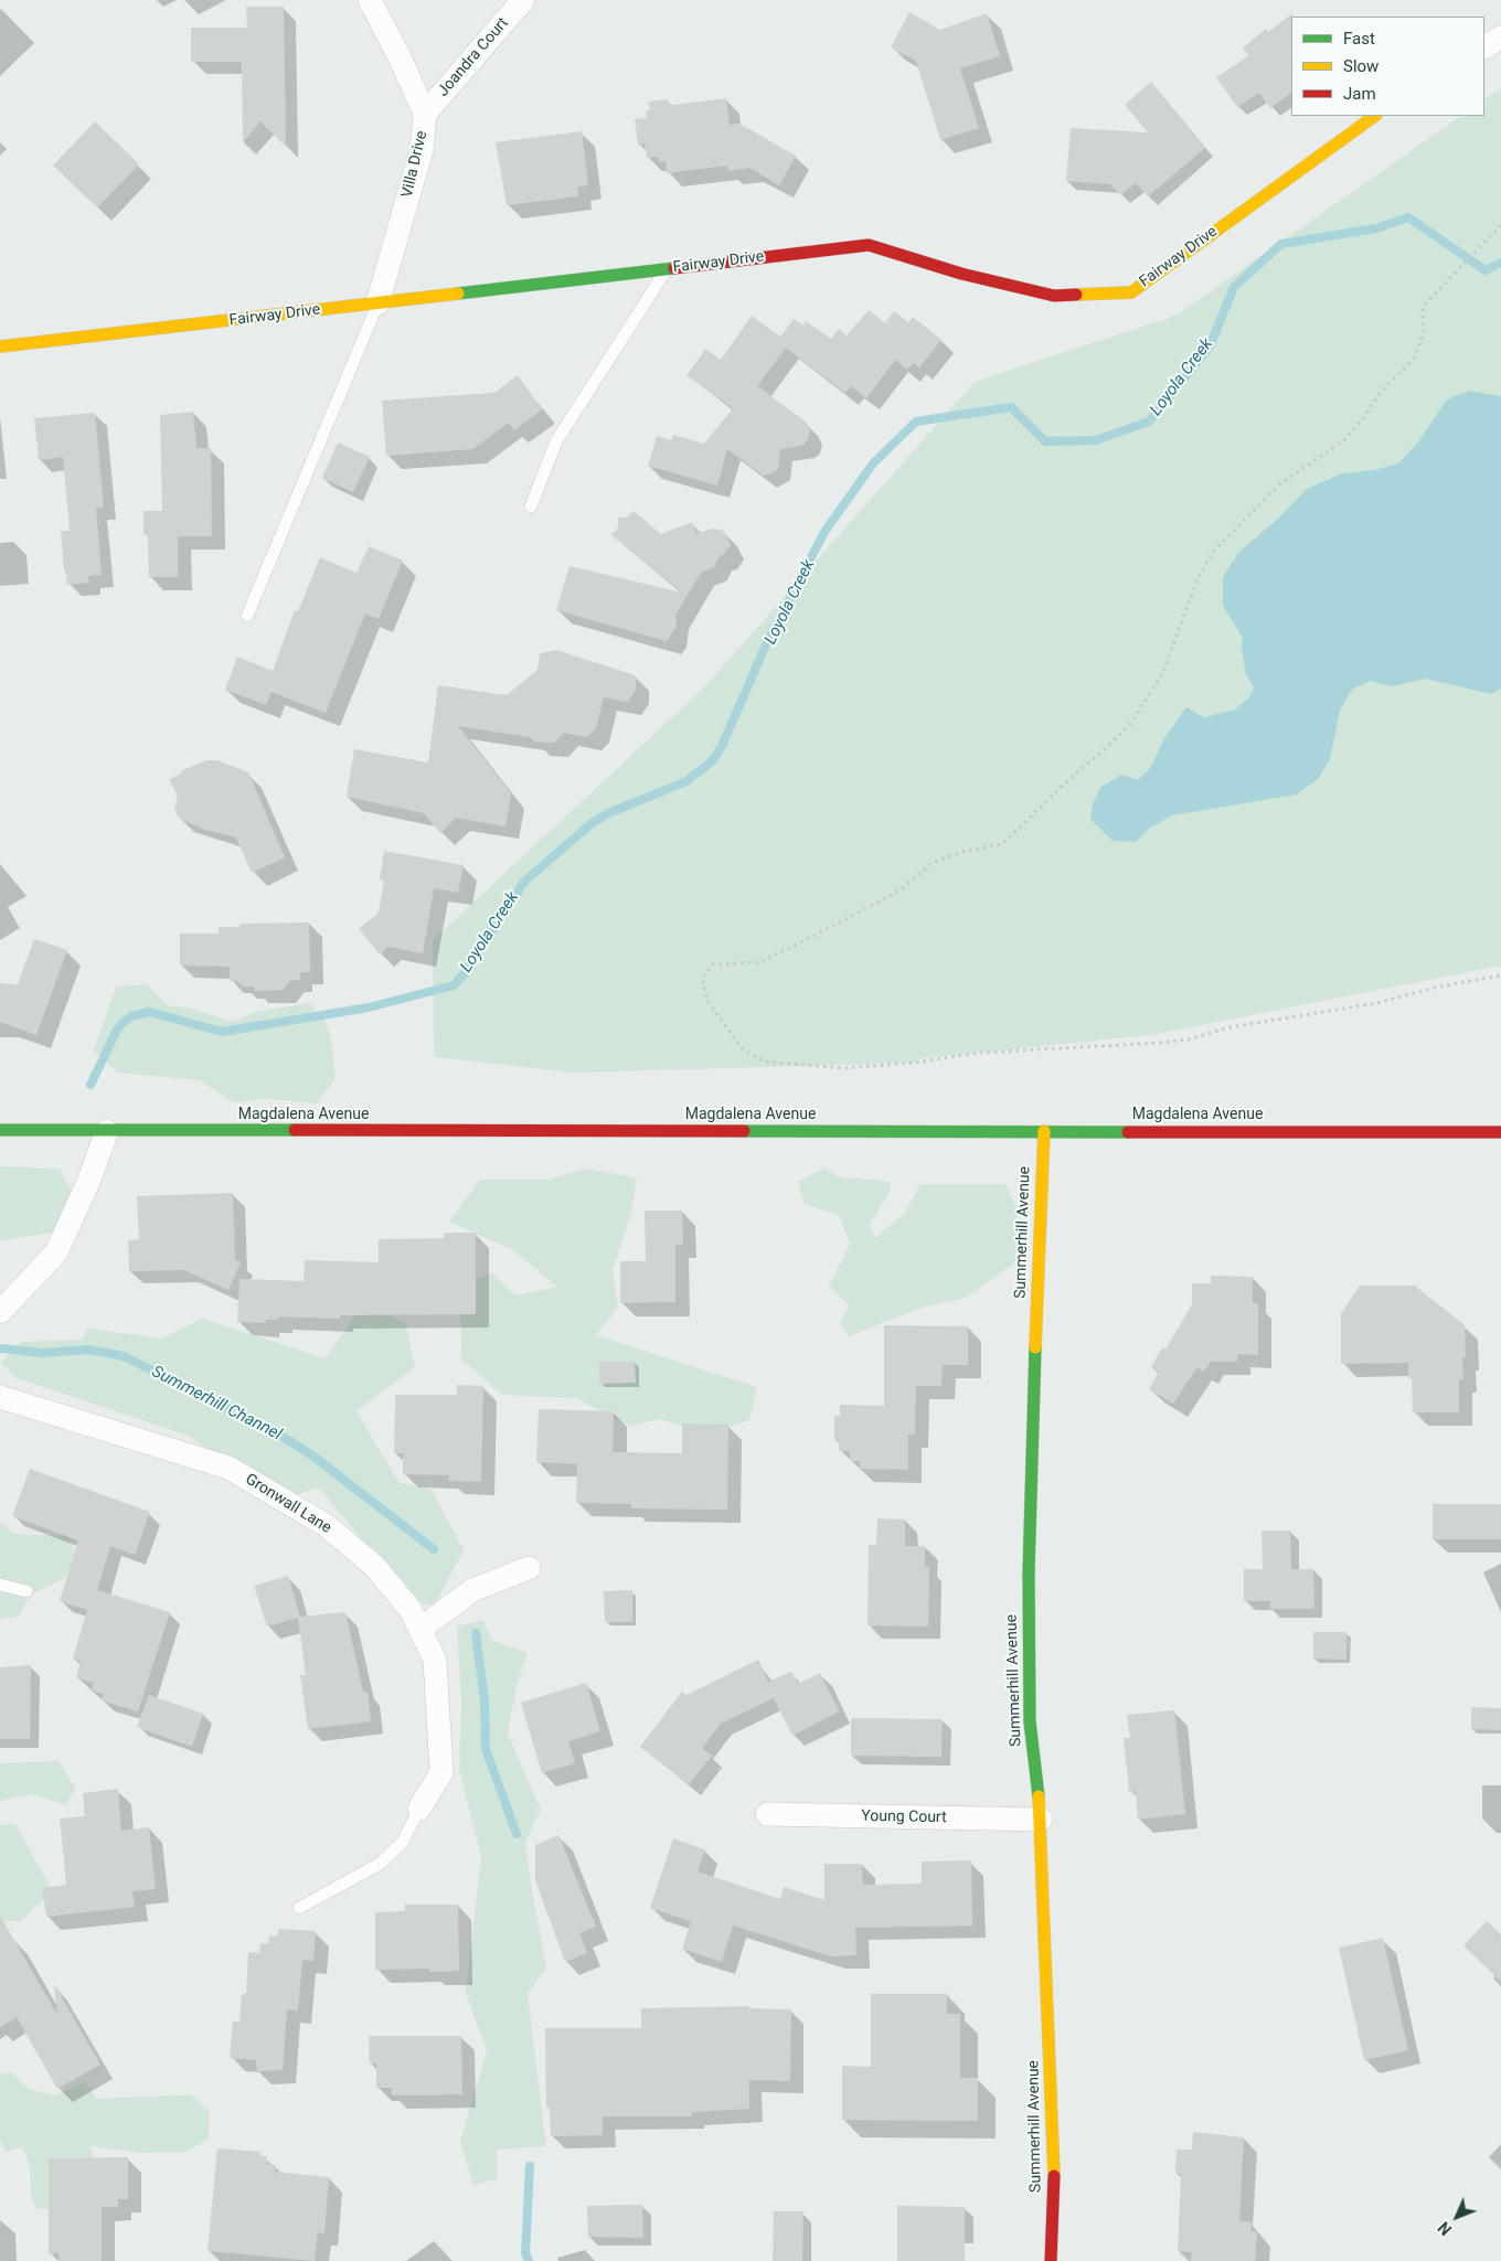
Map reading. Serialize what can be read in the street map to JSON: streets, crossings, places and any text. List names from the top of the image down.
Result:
{
  "streets": {
    "street": [
      "Joandra Court",
      "Villa Drive",
      "Fairway Drive",
      "Magdalena Avenue",
      "Summerhill Avenue",
      "Gronwall Lane",
      "Young Court"
    ]
  },
  "crossings": [
    ["Joandra Court", "Villa Drive"],
    ["Villa Drive", "Fairway Drive"],
    ["Magdalena Avenue", "Summerhill Avenue"],
    ["Summerhill Avenue", "Young Court"]
  ],
  "water": ["Loyola Creek", "Summerhill Channel"],
  "legend": ["Fast", "Slow", "Jam"],
  "north": "bottom left"
}
